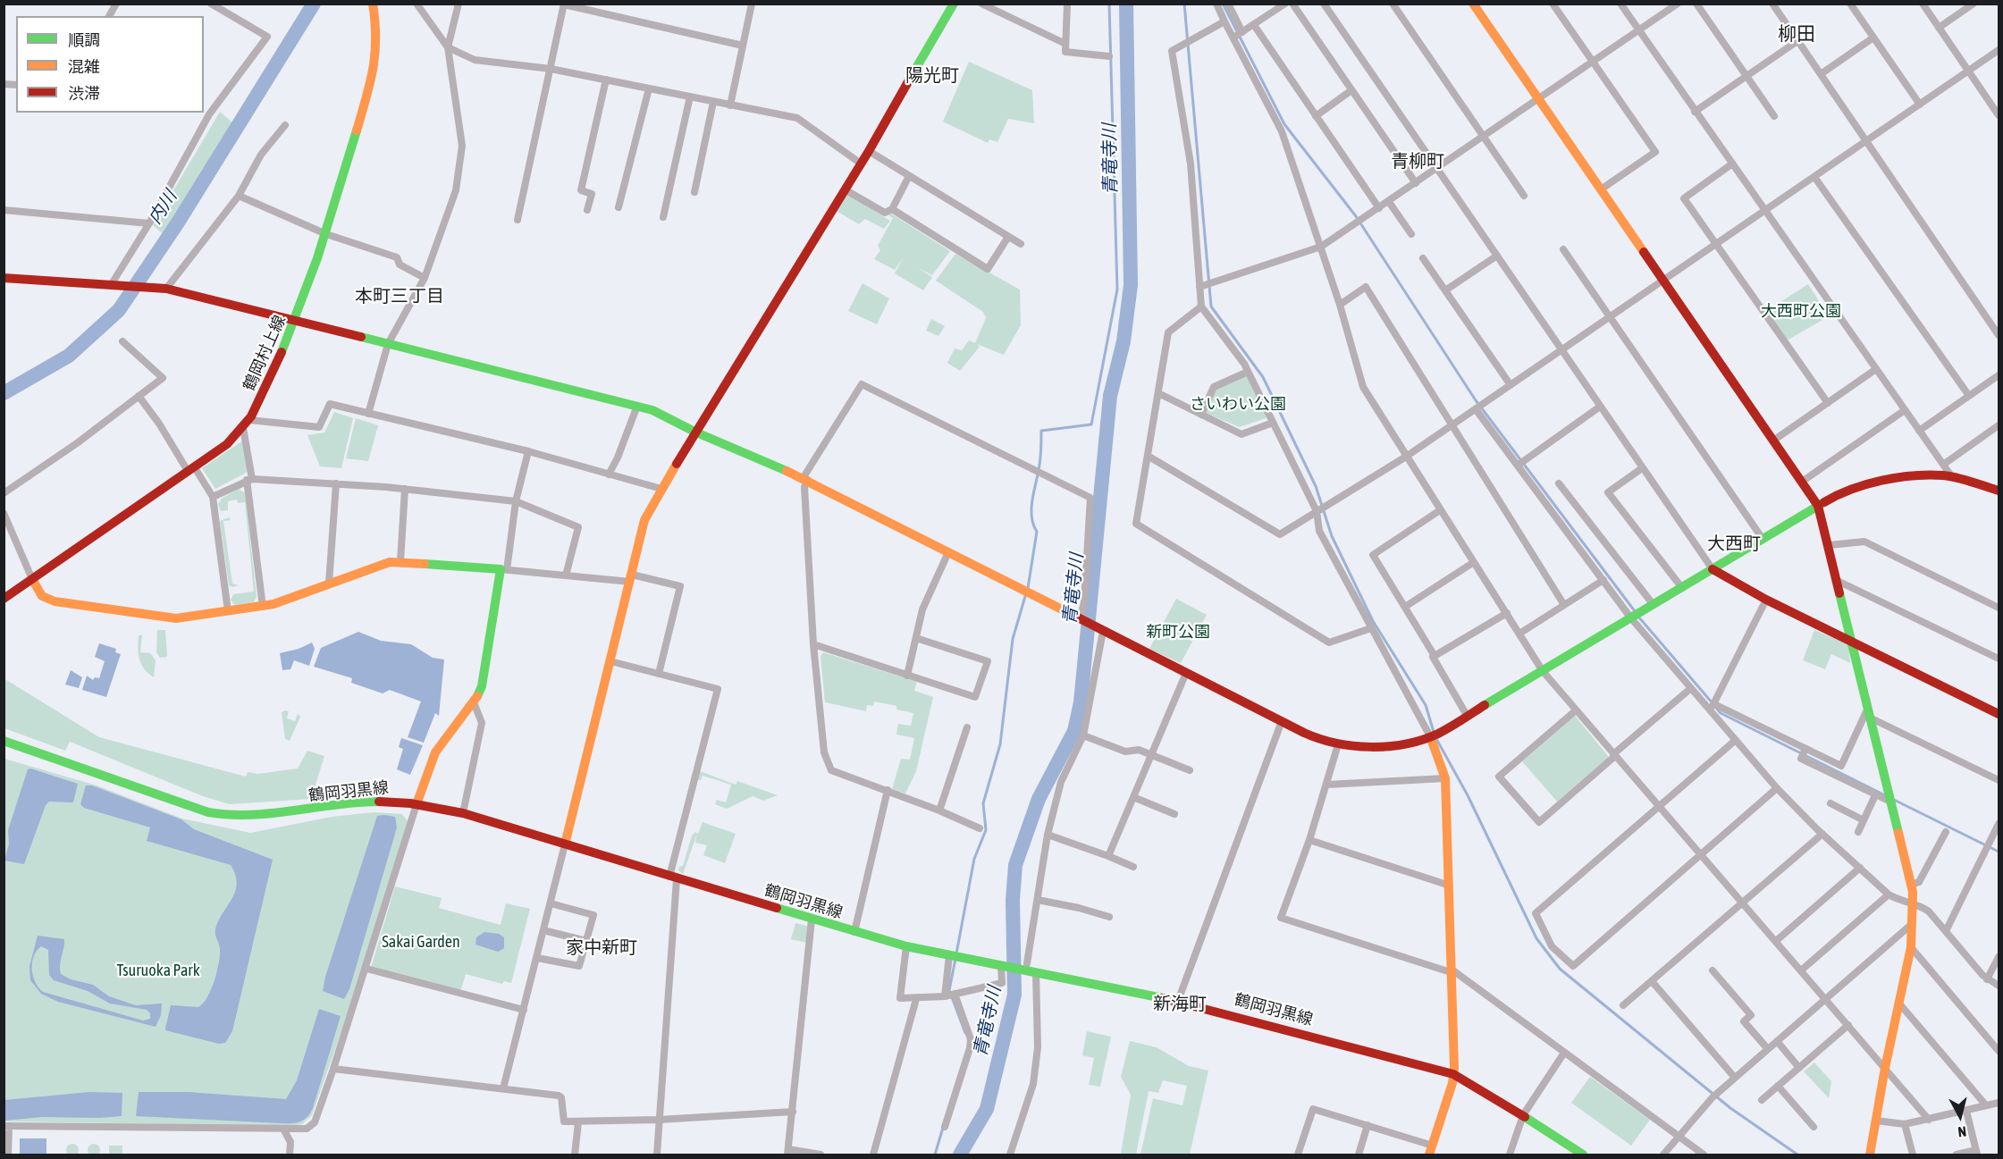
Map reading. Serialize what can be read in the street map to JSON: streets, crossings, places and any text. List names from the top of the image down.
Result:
{
  "streets": {
    "street": ["鶴岡村上線", "鶴岡羽黒線"]
  },
  "districts": [
    "柳田",
    "陽光町",
    "青柳町",
    "本町三丁目",
    "大西町",
    "家中新町",
    "新海町"
  ],
  "water": ["青竜寺川", "内川"],
  "parks": [
    "大西町公園",
    "さいわい公園",
    "新町公園",
    "Sakai Garden",
    "Tsuruoka Park"
  ],
  "legend": ["順調", "混雑", "渋滞"],
  "north": "bottom"
}
